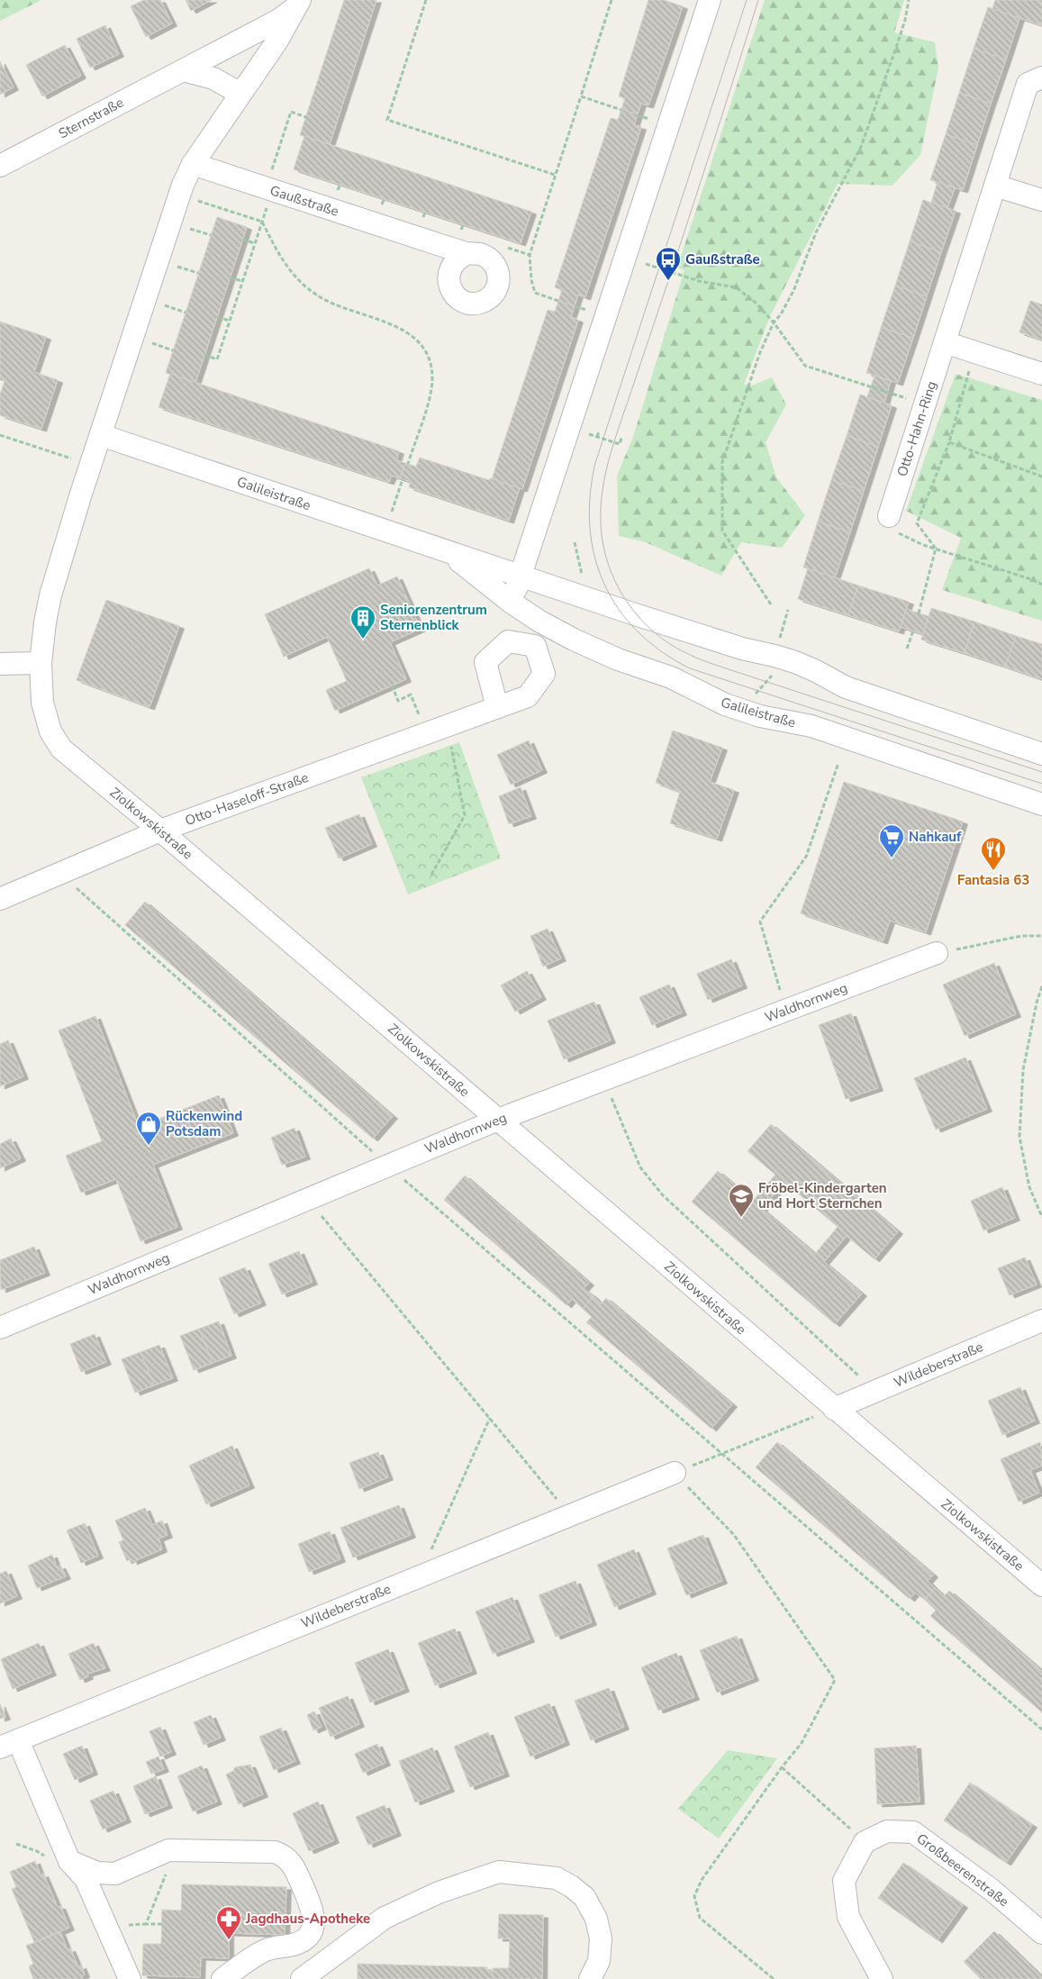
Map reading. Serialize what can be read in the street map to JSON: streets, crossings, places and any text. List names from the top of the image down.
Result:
{
  "streets": {
    "street": [
      "Sternstraße",
      "Gaußstraße",
      "Otto-Hahn-Ring",
      "Galileistraße",
      "Otto-Haseloff-Straße",
      "Ziolkowskistraße",
      "Waldhornweg",
      "Wildeberstraße",
      "Großbeerenstraße"
    ]
  },
  "crossings": [
    ["Galileistraße", "Ziolkowskistraße"],
    ["Otto-Haseloff-Straße", "Ziolkowskistraße"],
    ["Ziolkowskistraße", "Waldhornweg"],
    ["Ziolkowskistraße", "Wildeberstraße"]
  ],
  "places": {
    "bus stop": ["Gaußstraße"],
    "building": ["Seniorenzentrum Sternenblick"],
    "supermarket": ["Nahkauf"],
    "restaurant": ["Fantasia 63"],
    "shop": ["Rückenwind Potsdam"],
    "school or university": ["Fröbel-Kindergarten und Hort Sternchen"],
    "pharmacy": ["Jagdhaus-Apotheke"]
  }
}
